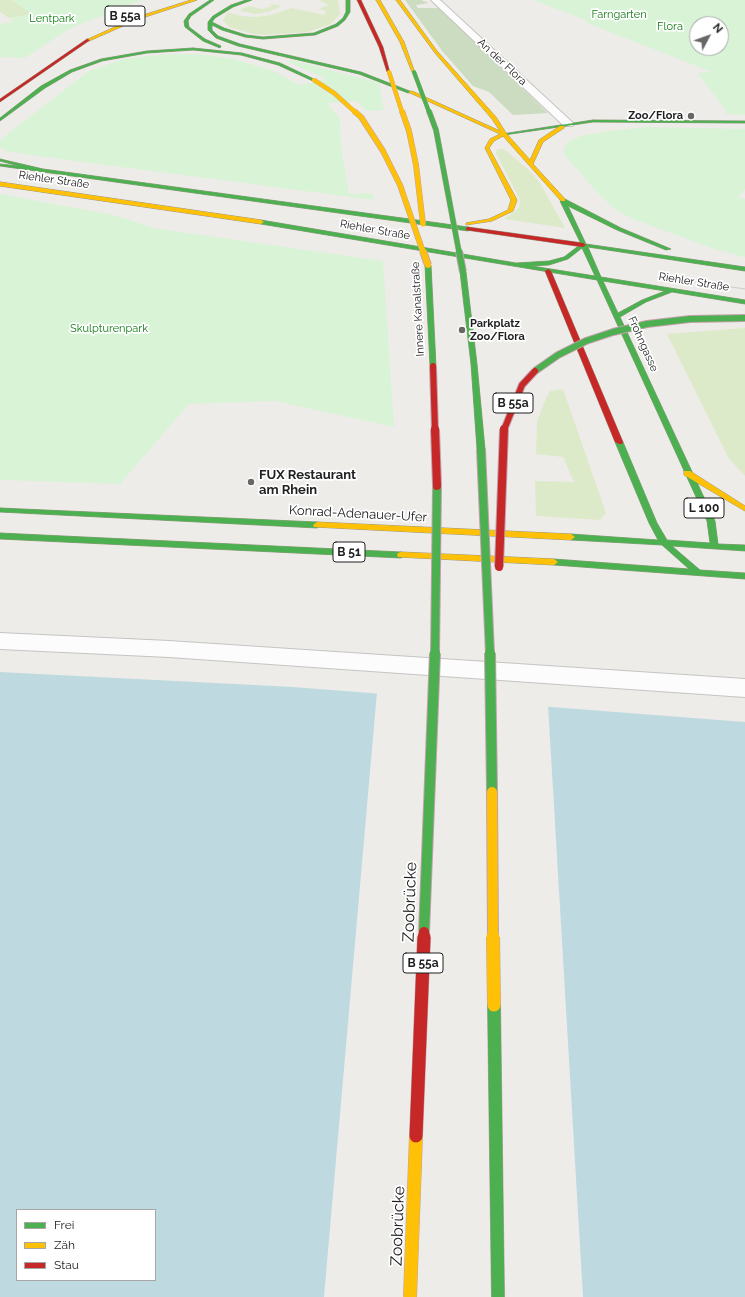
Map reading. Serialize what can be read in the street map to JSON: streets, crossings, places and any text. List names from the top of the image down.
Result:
{
  "streets": {
    "main road": [
      "B 55a",
      "Riehler Straße",
      "Innere Kanalstraße",
      "Frohngasse",
      "L 100",
      "Konrad-Adenauer-Ufer",
      "B 51",
      "Zoobrücke"
    ],
    "street": ["An der Flora"]
  },
  "crossings": [
    ["B 55a", "Innere Kanalstraße"],
    ["Riehler Straße", "Frohngasse"],
    ["Innere Kanalstraße", "Zoobrücke"],
    ["Frohngasse", "Konrad-Adenauer-Ufer"],
    ["Frohngasse", "B 51"],
    ["Konrad-Adenauer-Ufer", "B 51"]
  ],
  "parks": [
    "Farngarten",
    "Lentpark",
    "Flora",
    "Skulpturenpark"
  ],
  "places": ["Zoo/Flora", "Parkplatz Zoo/Flora", "FUX Restaurant am Rhein"],
  "legend": ["Frei", "Zäh", "Stau"],
  "north": "top right"
}
